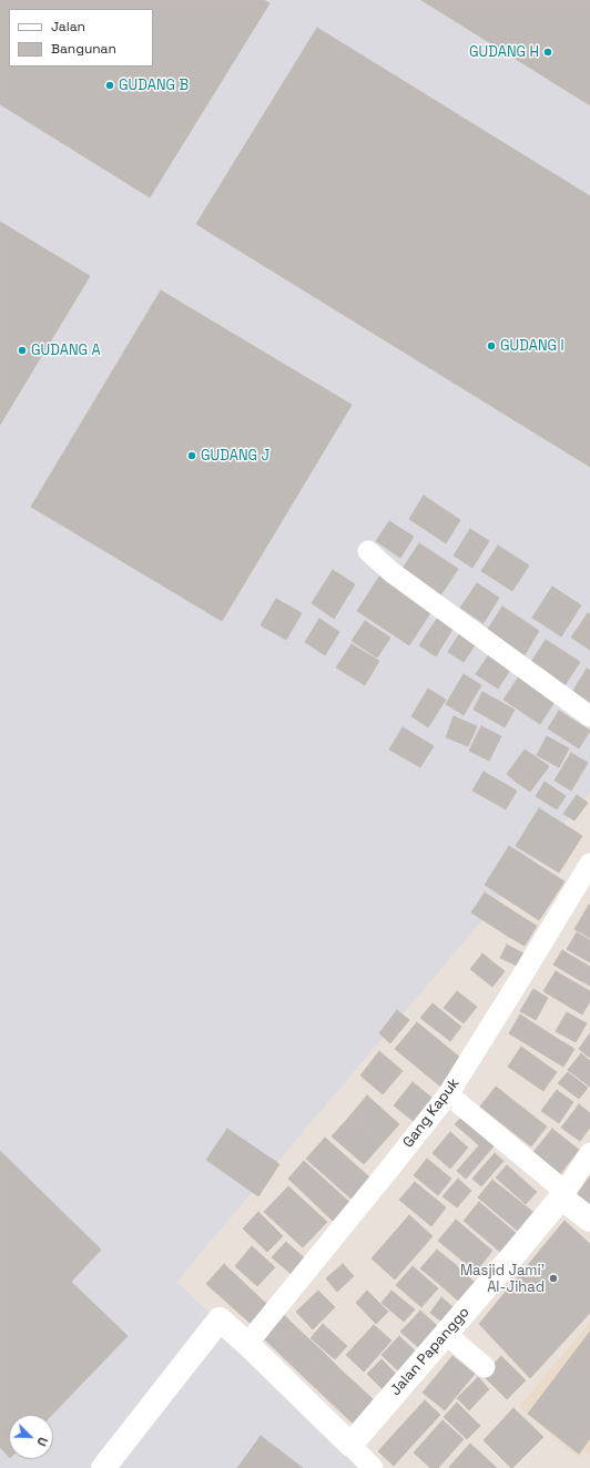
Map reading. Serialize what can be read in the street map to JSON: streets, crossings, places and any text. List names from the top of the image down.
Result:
{
  "streets": {
    "street": ["Gang Kapuk", "Jalan Papanggo"]
  },
  "places": [
    "GUDANG H",
    "GUDANG B",
    "GUDANG I",
    "GUDANG A",
    "GUDANG J",
    "Masjid Jami' Al-Jihad"
  ],
  "legend": ["Jalan", "Bangunan"],
  "north": "bottom right"
}
